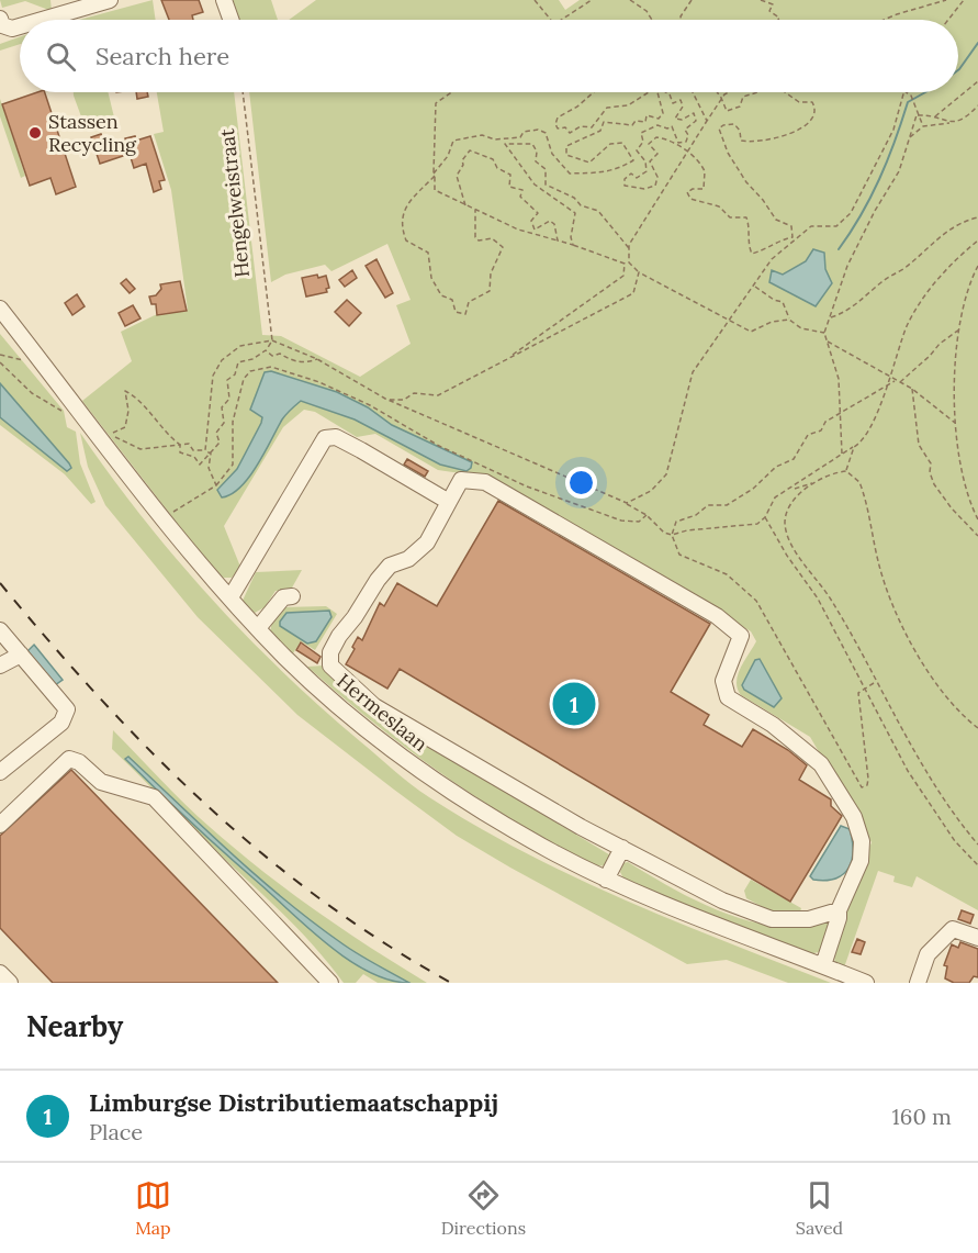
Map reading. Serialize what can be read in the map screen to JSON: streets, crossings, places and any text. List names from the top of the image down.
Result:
{
  "streets": {
    "street": ["Hermeslaan"],
    "path": ["Hengelweistraat"]
  },
  "places": ["Stassen Recycling"],
  "page": {
    "search": "Search here",
    "pins": "1",
    "heading": "Nearby",
    "list": [
      {
        "mark": "1",
        "name": "Limburgse Distributiemaatschappij",
        "note": "Place",
        "value": "160 m"
      }
    ],
    "nav": ["Map", "Directions", "Saved"]
  }
}
